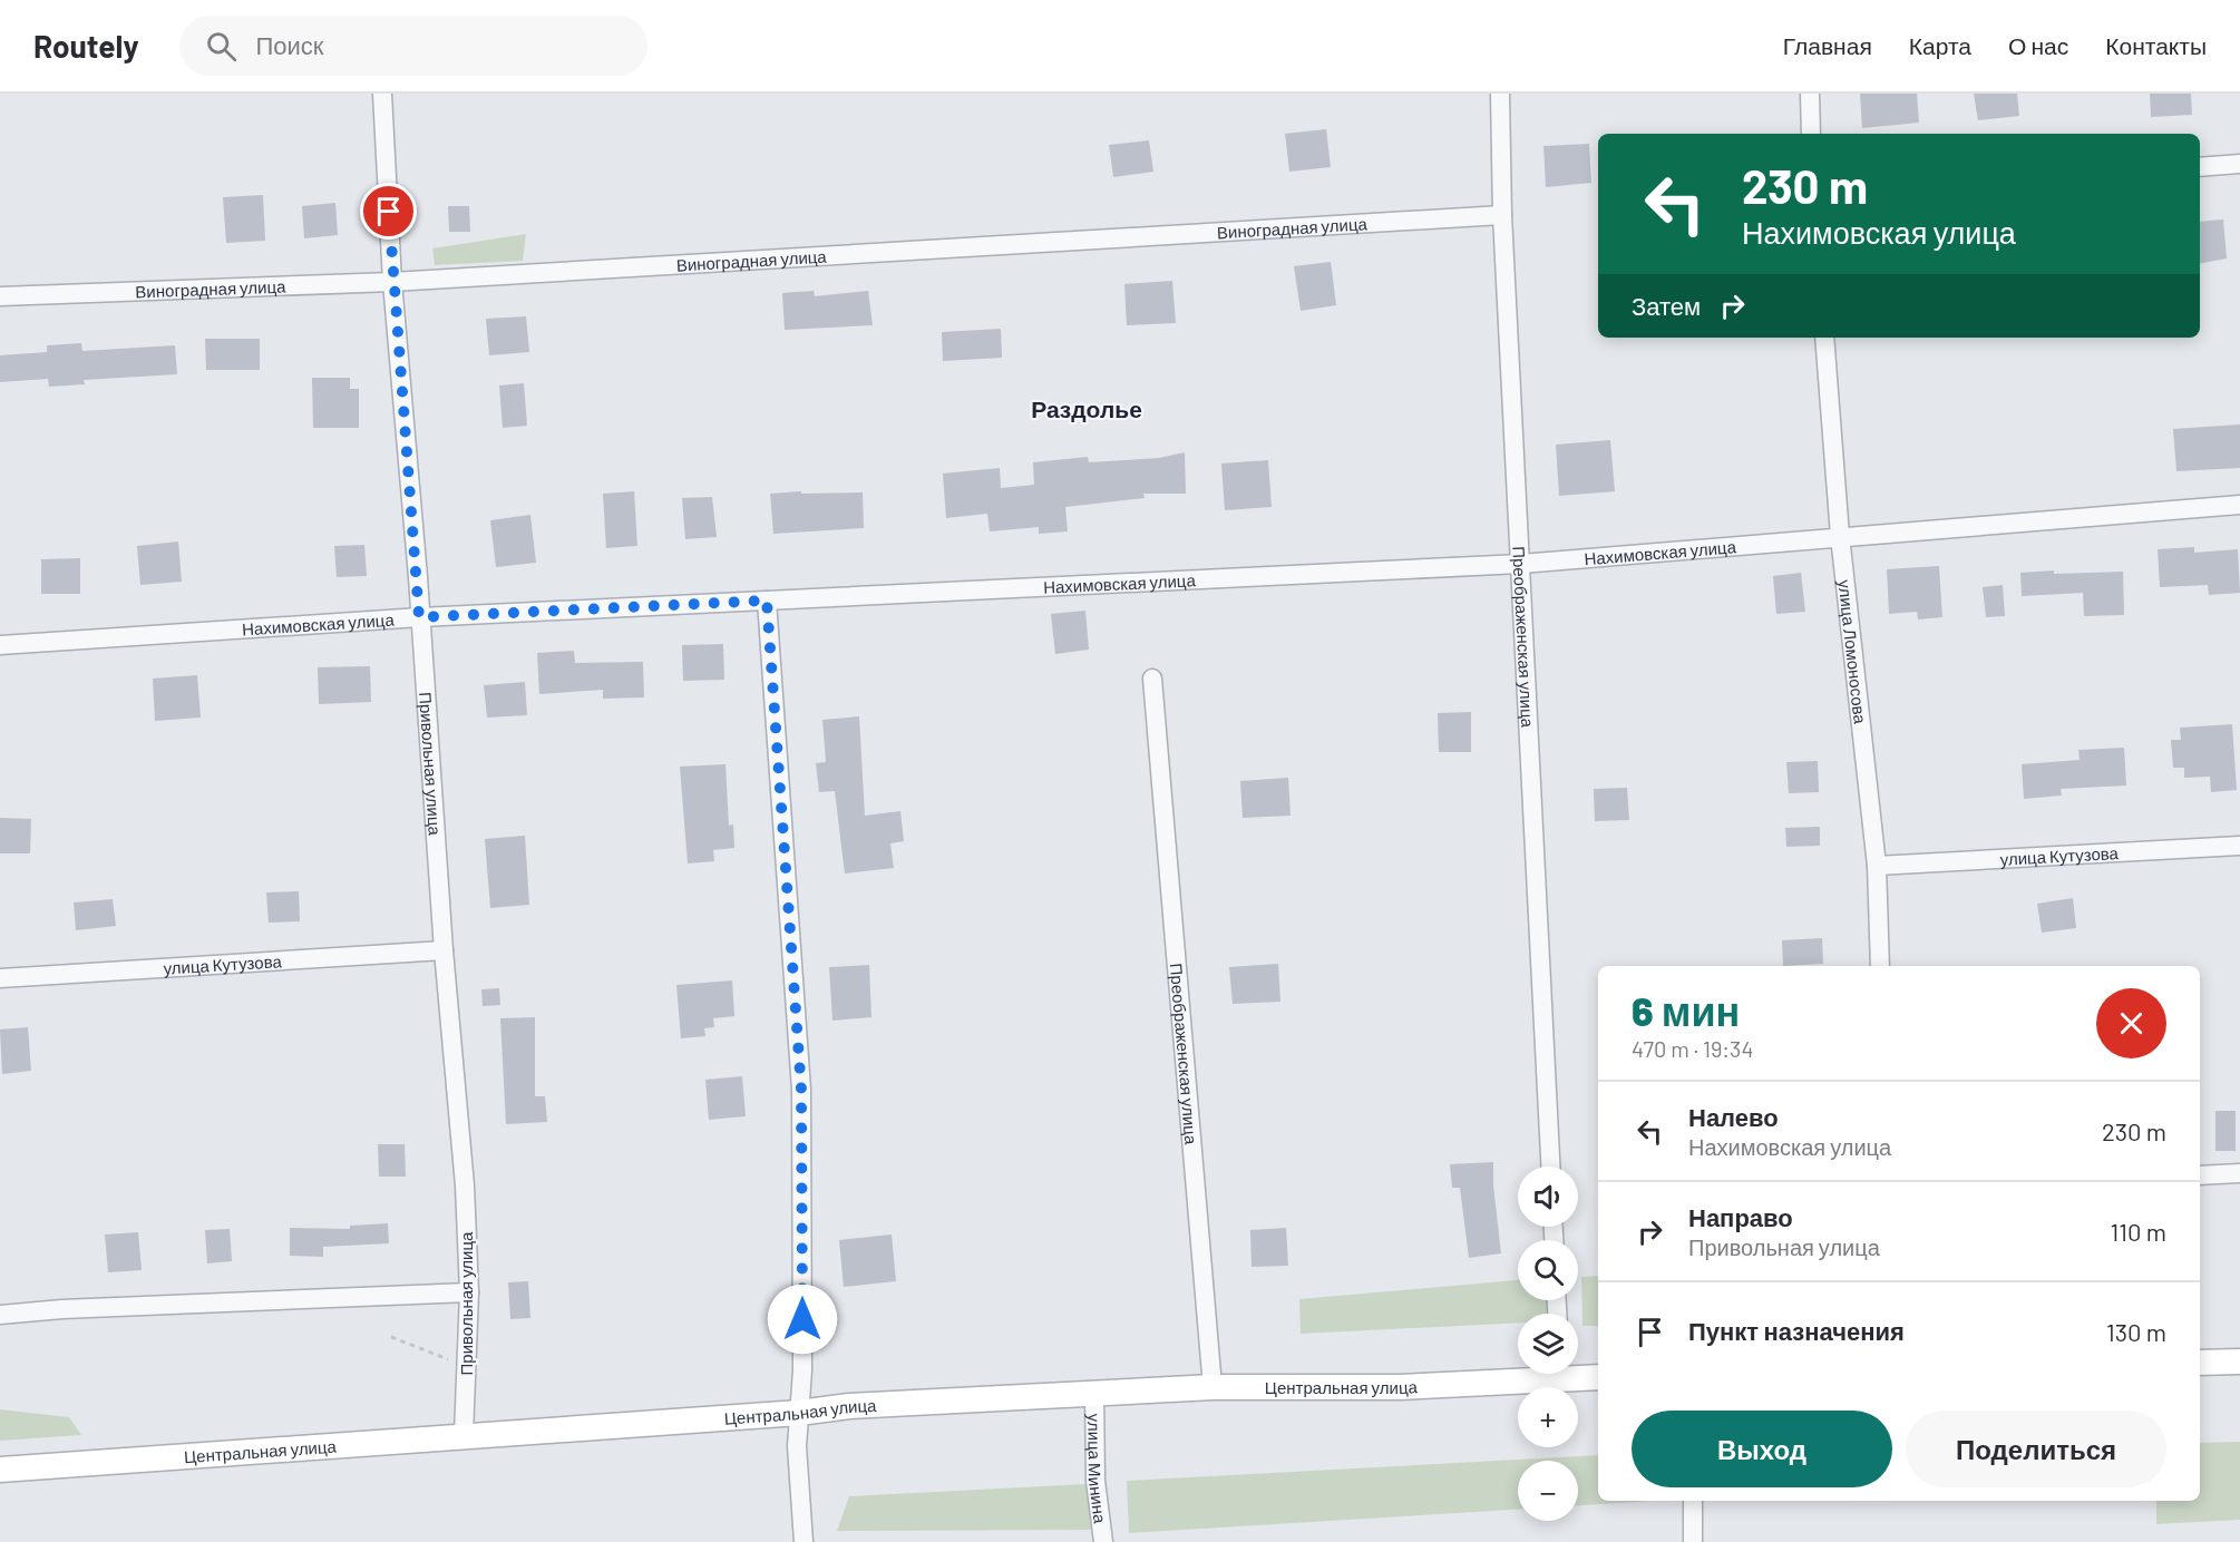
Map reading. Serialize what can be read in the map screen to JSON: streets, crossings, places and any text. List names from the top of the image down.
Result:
{
  "streets": {
    "main road": ["Центральная улица"],
    "street": [
      "Виноградная улица",
      "Нахимовская улица",
      "Преображенская улица",
      "улица Ломоносова",
      "Привольная улица",
      "улица Кутузова",
      "улица Минина"
    ]
  },
  "crossings": [
    ["Виноградная улица", "Преображенская улица"],
    ["Виноградная улица", "Привольная улица"],
    ["Нахимовская улица", "Преображенская улица"],
    ["Нахимовская улица", "улица Ломоносова"],
    ["Нахимовская улица", "Привольная улица"],
    ["Преображенская улица", "Центральная улица"],
    ["улица Ломоносова", "улица Кутузова"],
    ["Привольная улица", "улица Кутузова"],
    ["Привольная улица", "Центральная улица"],
    ["Центральная улица", "улица Минина"]
  ],
  "districts": ["Раздолье"],
  "page": {
    "header": "Routely",
    "search": "Поиск",
    "nav": [
      "Главная",
      "Карта",
      "О нас",
      "Контакты"
    ],
    "turn": ["230 m", "Нахимовская улица"],
    "then": "Затем",
    "heading": ["6 мин", "470 m · 19:34"],
    "list": [
      {
        "name": "Налево",
        "note": "Нахимовская улица",
        "value": "230 m"
      },
      {
        "name": "Направо",
        "note": "Привольная улица",
        "value": "110 m"
      },
      {
        "name": "Пункт назначения",
        "value": "130 m"
      }
    ],
    "map_buttons": ["+", "−"],
    "buttons": ["Выход", "Поделиться"]
  }
}
